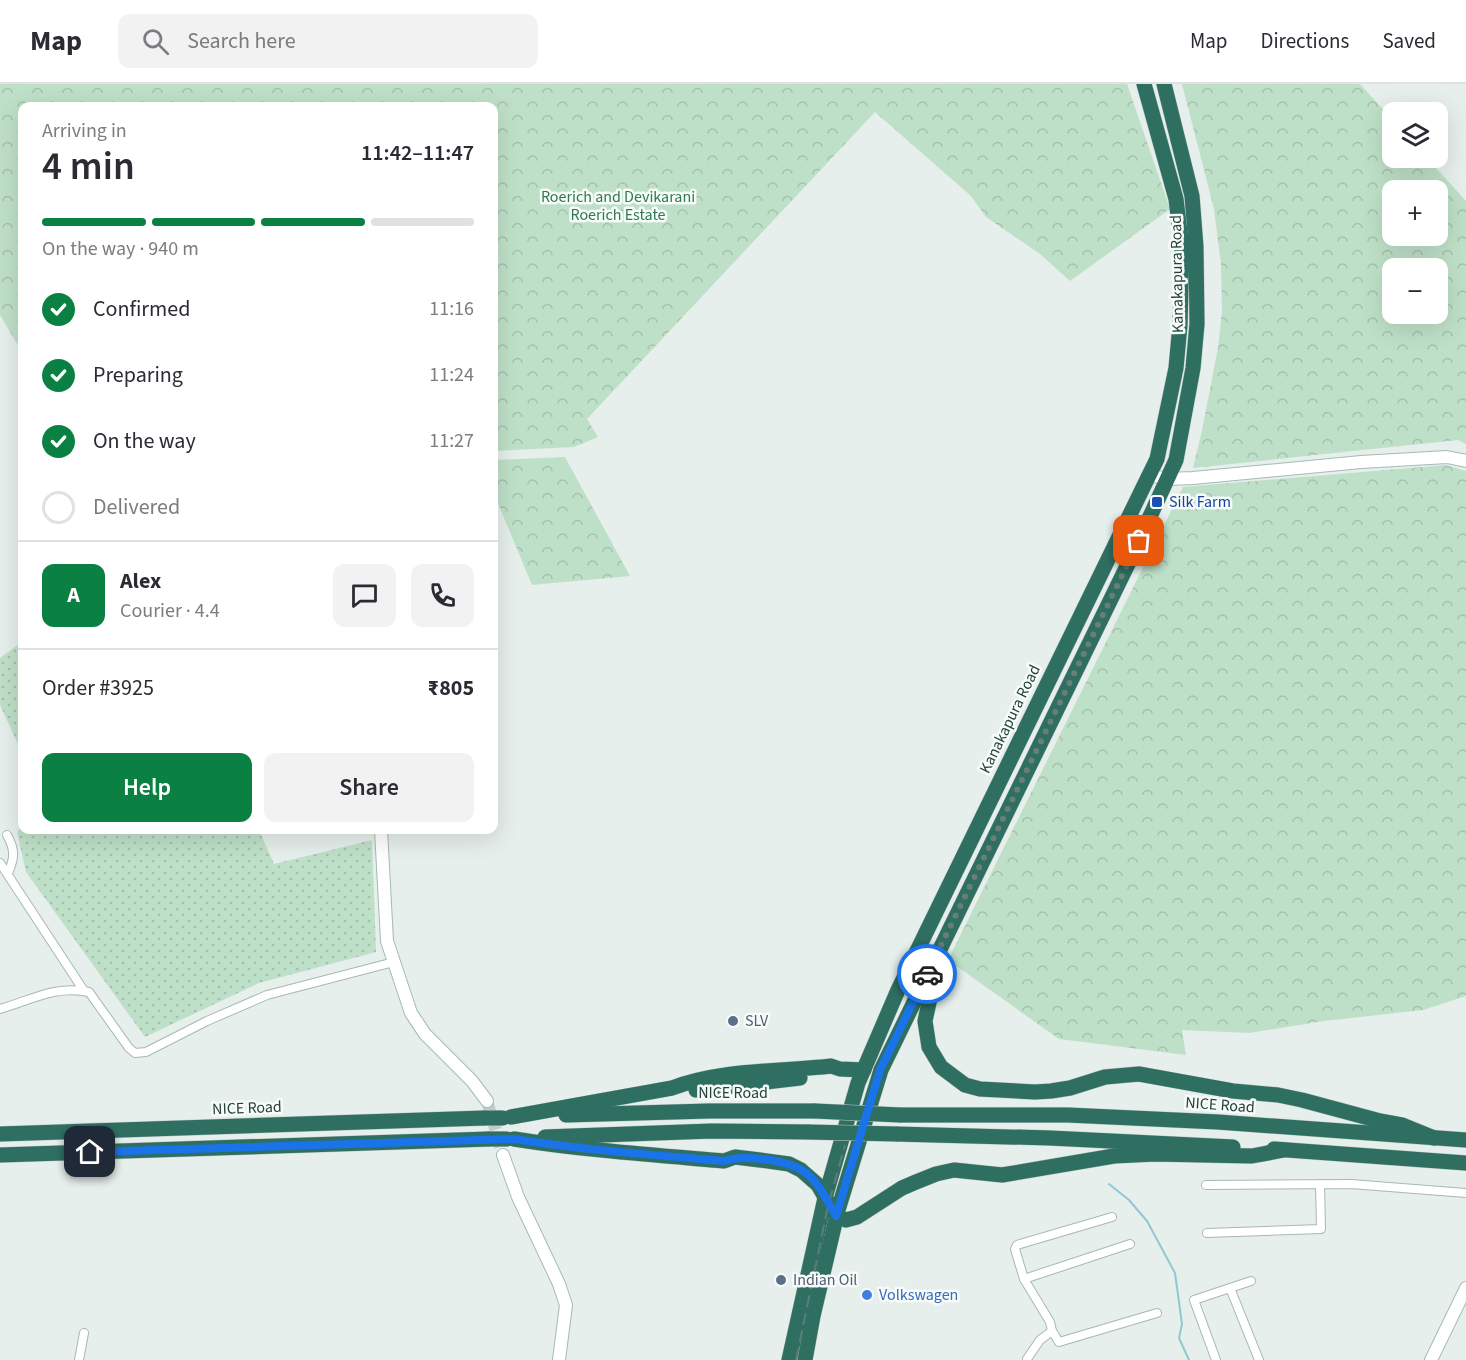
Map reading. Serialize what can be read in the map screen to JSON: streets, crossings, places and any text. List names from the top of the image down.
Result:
{
  "streets": {
    "highway": ["Kanakapura Road", "NICE Road"]
  },
  "parks": ["Roerich and Devikarani Roerich Estate"],
  "places": {
    "transit": ["Silk Farm"],
    "other": ["SLV", "Indian Oil", "Volkswagen"]
  },
  "page": {
    "header": "Map",
    "search": "Search here",
    "nav": ["Map", "Directions", "Saved"],
    "map_buttons": ["+", "−"],
    "heading": ["4 min", "Arriving in", "11:42–11:47"],
    "panel": [
      "Alex",
      "Courier · 4.4",
      "Order #3925",
      "₹805"
    ],
    "bar": "On the way · 940 m",
    "list": [
      ["Confirmed", "11:16"],
      ["Preparing", "11:24"],
      ["On the way", "11:27"],
      "Delivered"
    ],
    "round": "A",
    "buttons": ["Help", "Share"]
  }
}
